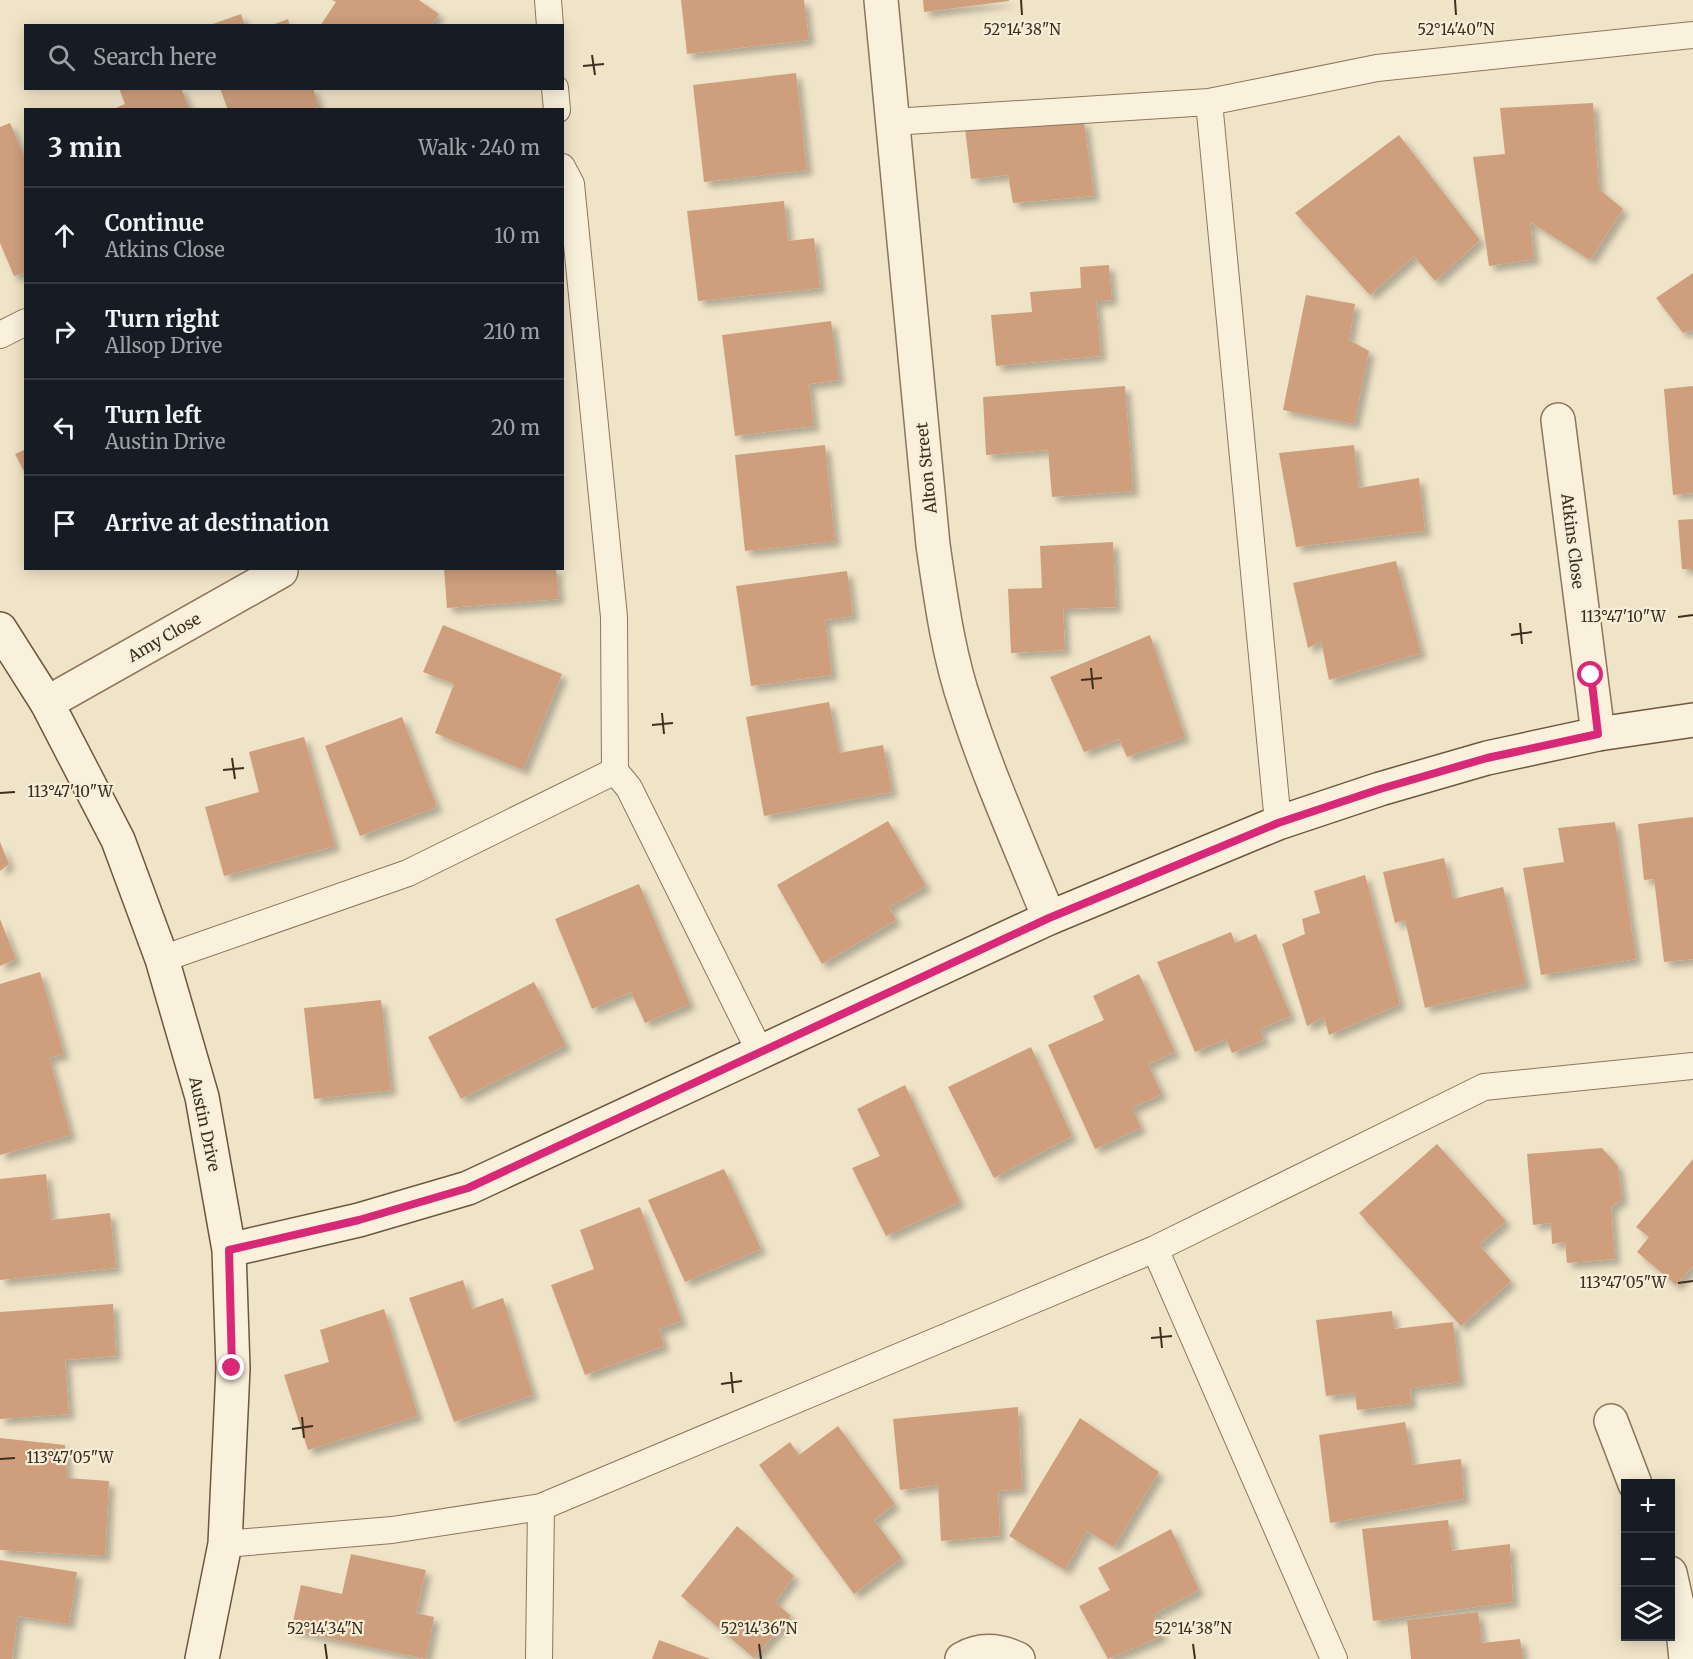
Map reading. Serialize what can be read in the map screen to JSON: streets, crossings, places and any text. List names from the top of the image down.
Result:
{
  "streets": {
    "street": [
      "Alton Street",
      "Atkins Close",
      "Amy Close",
      "Austin Drive"
    ]
  },
  "crossings": [
    ["Amy Close", "Austin Drive"]
  ],
  "page": {
    "search": "Search here",
    "heading": ["3 min", "Walk · 240 m"],
    "list": [
      ["Continue", "Atkins Close", "10 m"],
      ["Turn right", "Allsop Drive", "210 m"],
      ["Turn left", "Austin Drive", "20 m"],
      "Arrive at destination"
    ],
    "map_buttons": ["+", "−"]
  },
  "coordinates": [
    "52°14'38\"N",
    "52°14'40\"N",
    "113°47'10\"W",
    "113°47'05\"W",
    "52°14'34\"N",
    "52°14'36\"N"
  ]
}
